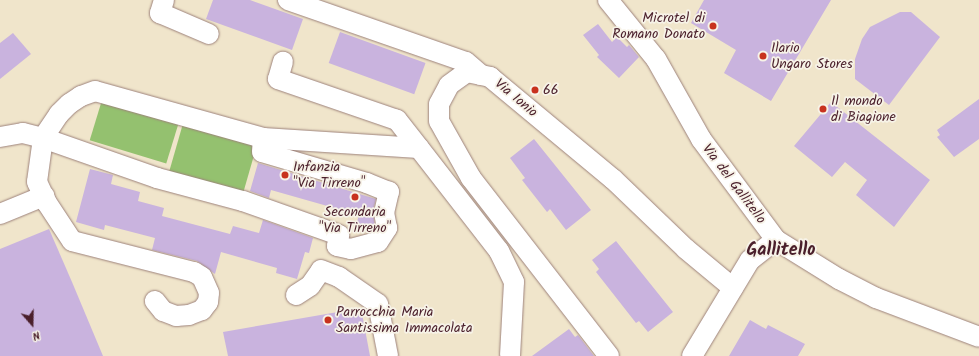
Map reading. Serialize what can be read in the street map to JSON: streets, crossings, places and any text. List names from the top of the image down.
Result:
{
  "streets": {
    "street": ["Via Ionio", "Via del Gallitello"]
  },
  "districts": ["Gallitello"],
  "places": [
    "Microtel di Romano Donato",
    "Ilario Ungaro Stores",
    "66",
    "Il mondo di Biagione",
    "Infanzia \"Via Tirreno\"",
    "Secondaria \"Via Tirreno\"",
    "Parrocchia Maria Santissima Immacolata"
  ],
  "north": "bottom"
}
